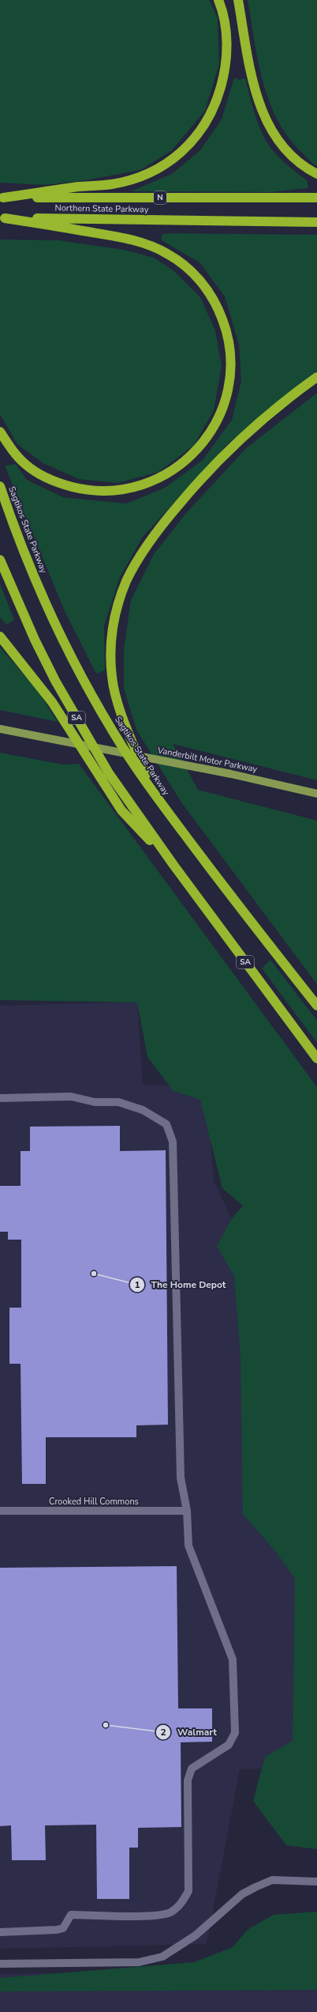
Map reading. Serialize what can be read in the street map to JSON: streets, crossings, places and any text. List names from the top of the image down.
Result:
{
  "streets": {
    "highway": [
      "N",
      "Northern State Parkway",
      "Sagtikos State Parkway",
      "SA"
    ],
    "main road": ["Vanderbilt Motor Parkway"],
    "lane": ["Crooked Hill Commons"]
  },
  "places": ["The Home Depot", "Walmart"]
}
